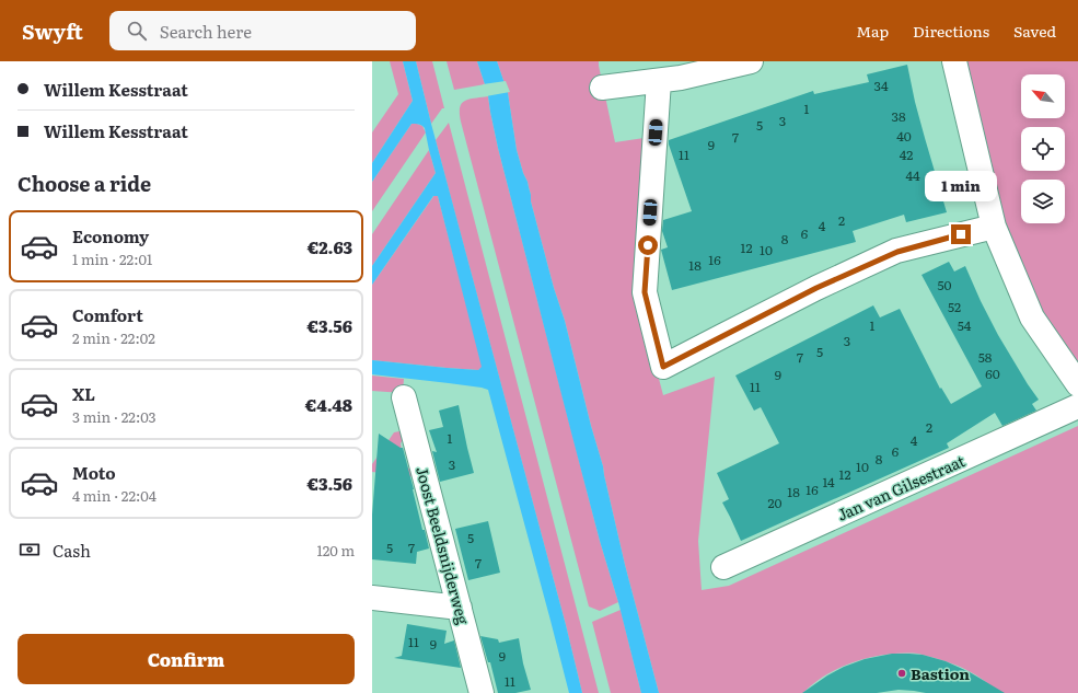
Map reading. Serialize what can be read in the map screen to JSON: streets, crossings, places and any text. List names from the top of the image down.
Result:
{
  "streets": {
    "street": ["Jan van Gilsestraat", "Joost Beeldsnijderweg"]
  },
  "places": ["Bastion"],
  "house_numbers": [
    "34",
    "1",
    "38",
    "3",
    "5",
    "40",
    "7",
    "9",
    "11",
    "42",
    "44",
    "2",
    "4",
    "6",
    "8",
    "12",
    "10",
    "16",
    "18",
    "50",
    "52",
    "1",
    "54",
    "3",
    "5",
    "7",
    "58",
    "60",
    "9",
    "11",
    "2",
    "1",
    "4",
    "6",
    "8",
    "3",
    "10",
    "12",
    "14",
    "16",
    "18",
    "20",
    "5",
    "5",
    "7",
    "7",
    "11",
    "9",
    "9",
    "11"
  ],
  "north": "top left",
  "page": {
    "header": "Swyft",
    "search": "Search here",
    "nav": ["Map", "Directions", "Saved"],
    "banner": ["Willem Kesstraat", "Willem Kesstraat"],
    "heading": "Choose a ride",
    "bubble": "1 min",
    "list": [
      {
        "name": "Economy",
        "note": "1 min · 22:01",
        "value": "€2.63"
      },
      {
        "name": "Comfort",
        "note": "2 min · 22:02",
        "value": "€3.56"
      },
      {
        "name": "XL",
        "note": "3 min · 22:03",
        "value": "€4.48"
      },
      {
        "name": "Moto",
        "note": "4 min · 22:04",
        "value": "€3.56"
      }
    ],
    "pay": ["Cash", "120 m"],
    "buttons": "Confirm"
  }
}
